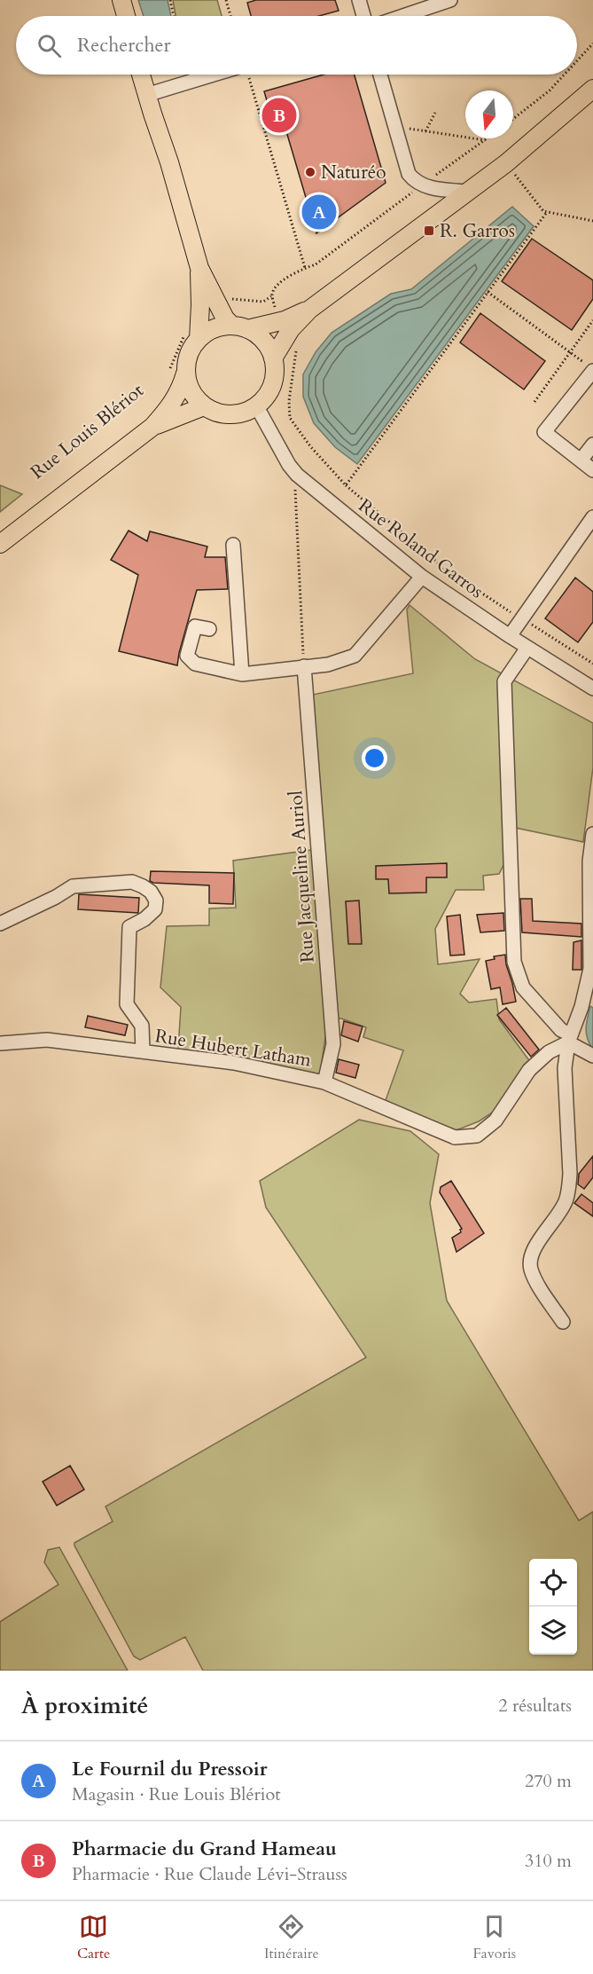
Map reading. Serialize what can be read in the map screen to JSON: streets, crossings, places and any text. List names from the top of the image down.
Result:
{
  "streets": {
    "main road": ["Rue Louis Blériot"],
    "street": ["Rue Roland Garros", "Rue Jacqueline Auriol", "Rue Hubert Latham"]
  },
  "crossings": [
    ["Rue Louis Blériot", "Rue Roland Garros"],
    ["Rue Jacqueline Auriol", "Rue Hubert Latham"]
  ],
  "places": {
    "other": ["Naturéo"],
    "transit": ["R. Garros"]
  },
  "north": "bottom",
  "page": {
    "search": "Rechercher",
    "pins": ["B", "A"],
    "heading": ["À proximité", "2 résultats"],
    "list": [
      {
        "mark": "A",
        "name": "Le Fournil du Pressoir",
        "note": "Magasin · Rue Louis Blériot",
        "value": "270 m"
      },
      {
        "mark": "B",
        "name": "Pharmacie du Grand Hameau",
        "note": "Pharmacie · Rue Claude Lévi-Strauss",
        "value": "310 m"
      }
    ],
    "nav": ["Carte", "Itinéraire", "Favoris"]
  }
}
